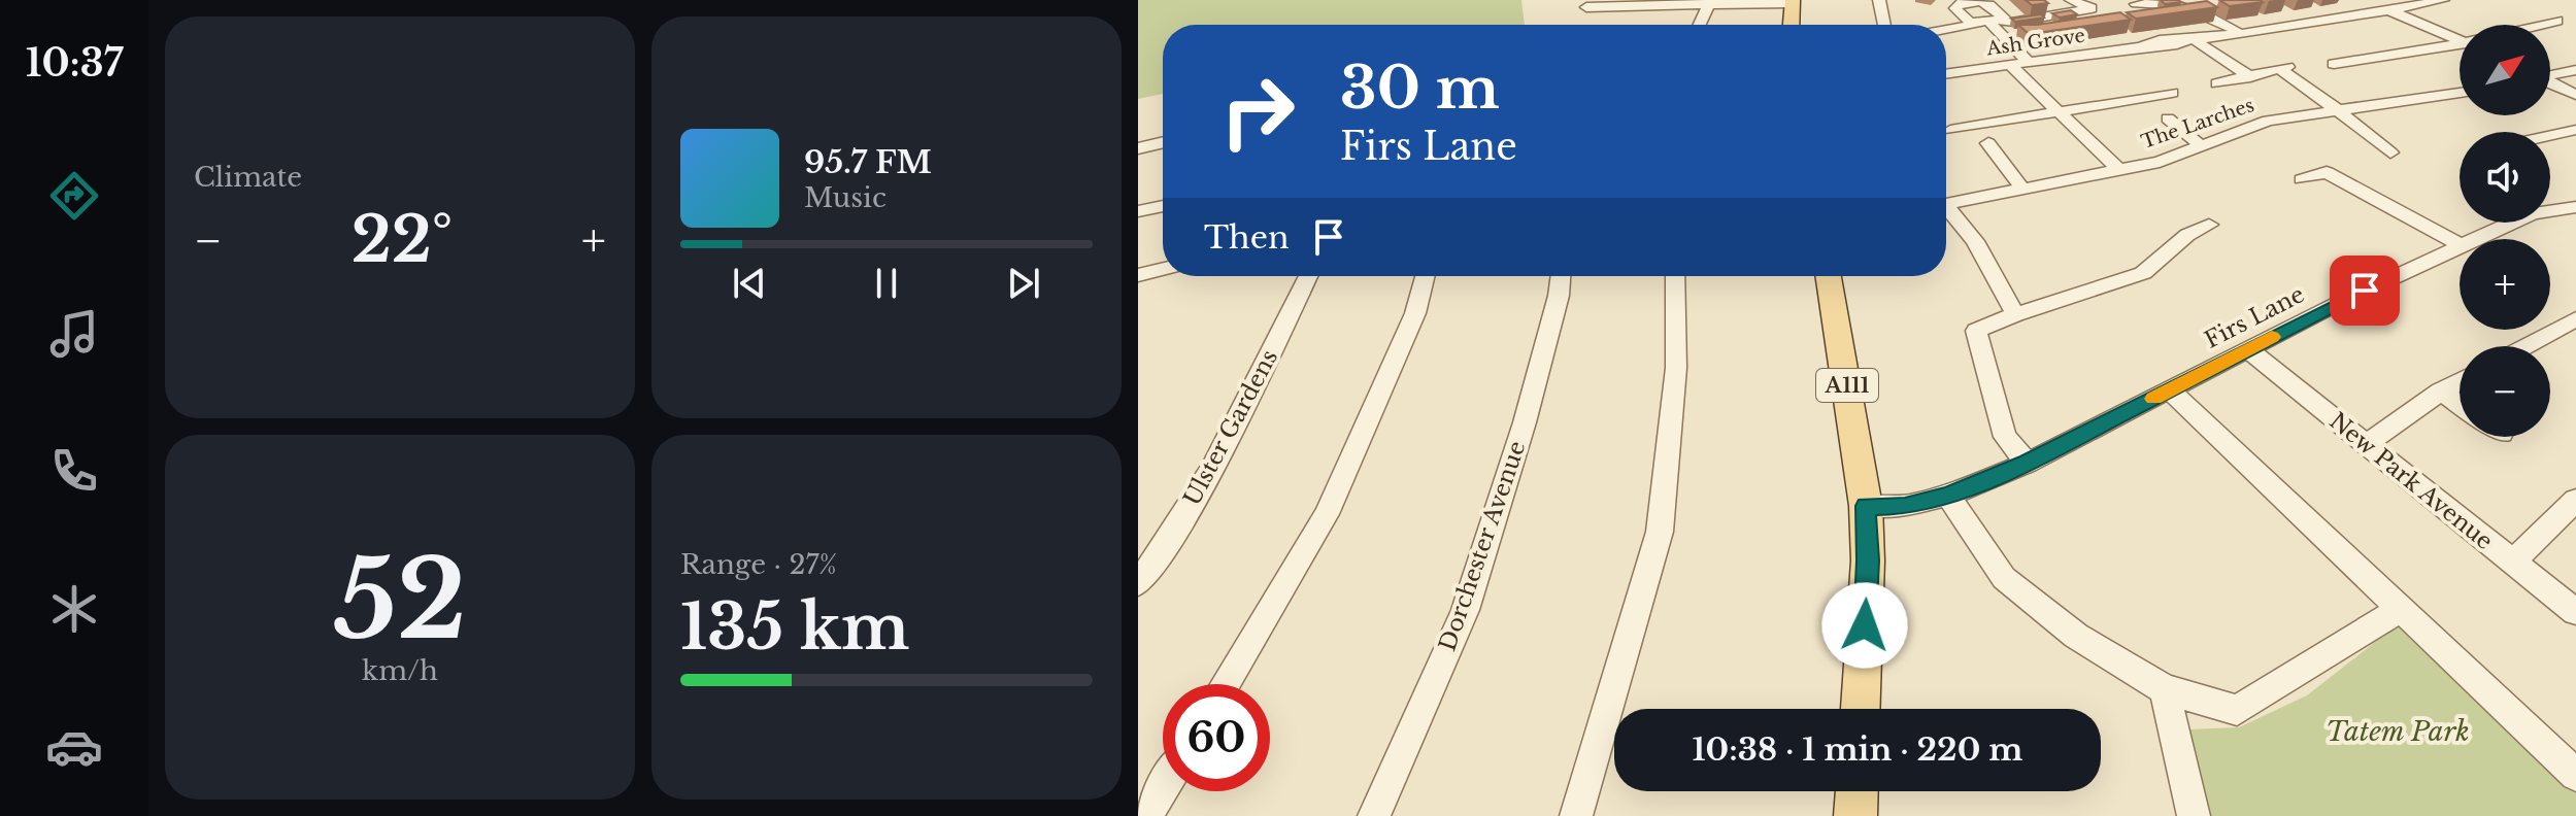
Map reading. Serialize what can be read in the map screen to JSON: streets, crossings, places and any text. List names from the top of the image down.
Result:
{
  "streets": {
    "main road": ["A111"],
    "street": [
      "Ash Grove",
      "The Larches",
      "Firs Lane",
      "Ulster Gardens",
      "New Park Avenue",
      "Dorchester Avenue"
    ]
  },
  "crossings": [
    ["Firs Lane", "A111"],
    ["Firs Lane", "New Park Avenue"]
  ],
  "parks": ["Tatem Park"],
  "north": "top right",
  "page": {
    "tabs": "10:37",
    "tile": [
      "Climate",
      ["52", "km/h"],
      ["Range · 27%", "135 km"]
    ],
    "map_buttons": ["+", "−"],
    "turn": ["30 m", "Firs Lane"],
    "song": ["95.7 FM", "Music"],
    "then": "Then",
    "heat": ["−", "22°", "+"],
    "limit": "60",
    "trip": "10:38 · 1 min · 220 m"
  }
}
